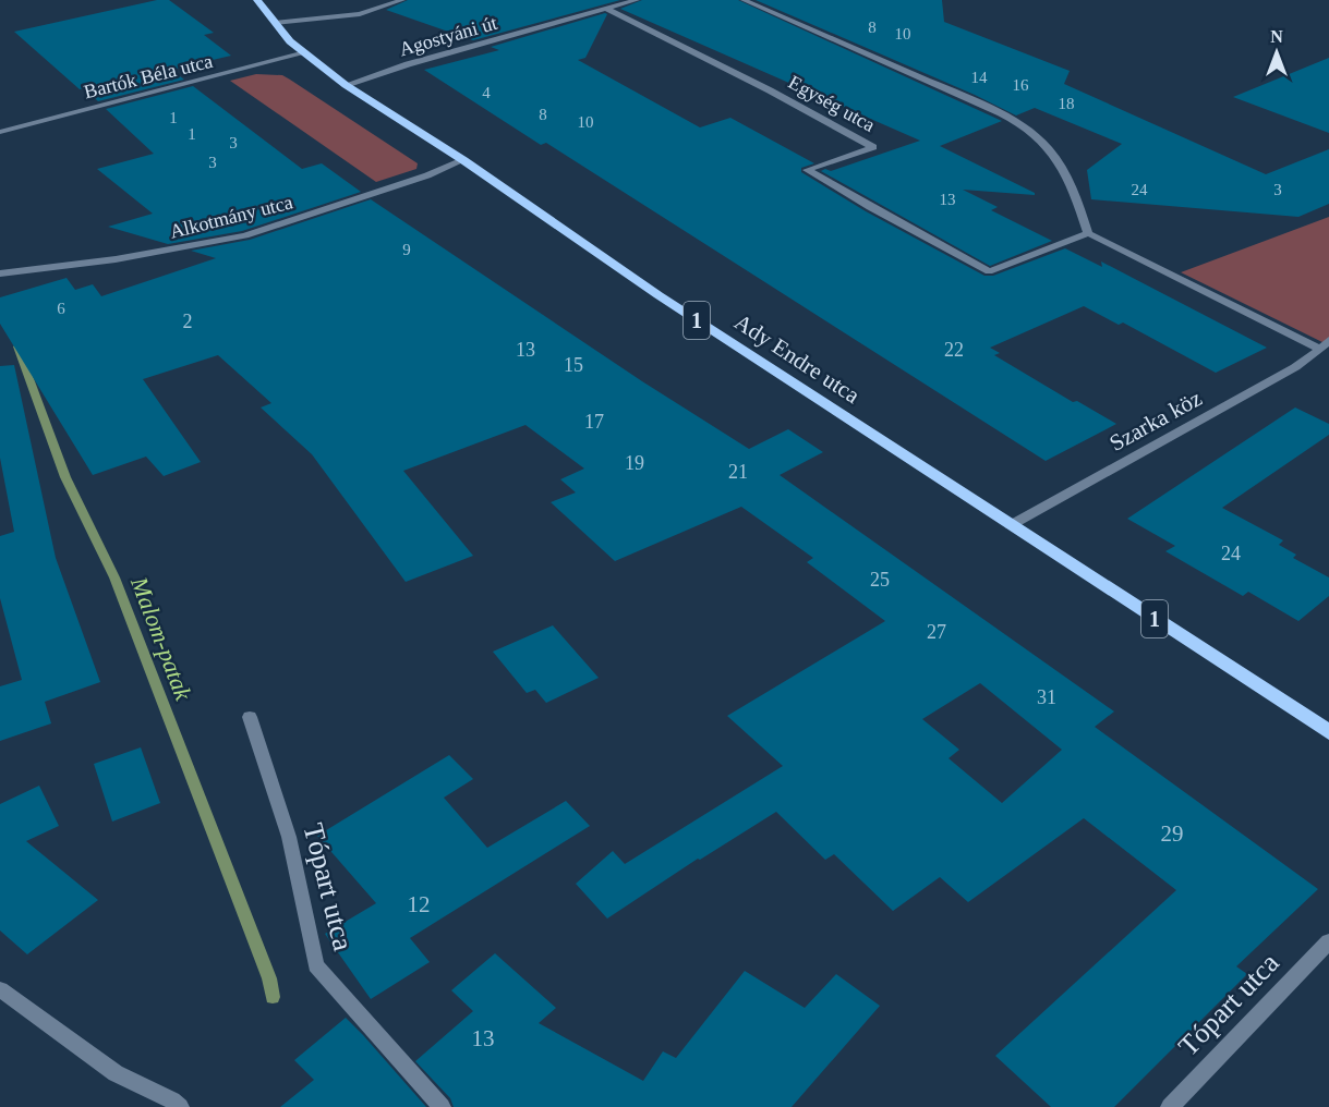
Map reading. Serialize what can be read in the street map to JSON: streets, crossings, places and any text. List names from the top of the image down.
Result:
{
  "streets": {
    "main road": ["1", "Ady Endre utca"],
    "street": [
      "Agostyáni út",
      "Bartók Béla utca",
      "Egység utca",
      "Alkotmány utca",
      "Szarka köz",
      "Tópart utca"
    ]
  },
  "crossings": [
    ["Agostyáni út", "Egység utca"],
    ["Agostyáni út", "Ady Endre utca"],
    ["Bartók Béla utca", "Ady Endre utca"],
    ["Alkotmány utca", "Ady Endre utca"],
    ["Ady Endre utca", "Szarka köz"]
  ],
  "water": ["Malom-patak"],
  "house_numbers": [
    "8",
    "10",
    "14",
    "16",
    "4",
    "18",
    "8",
    "1",
    "10",
    "1",
    "3",
    "3",
    "24",
    "3",
    "13",
    "9",
    "6",
    "2",
    "13",
    "22",
    "15",
    "17",
    "19",
    "21",
    "24",
    "25",
    "27",
    "31",
    "29",
    "12",
    "13"
  ],
  "north": "top"
}
